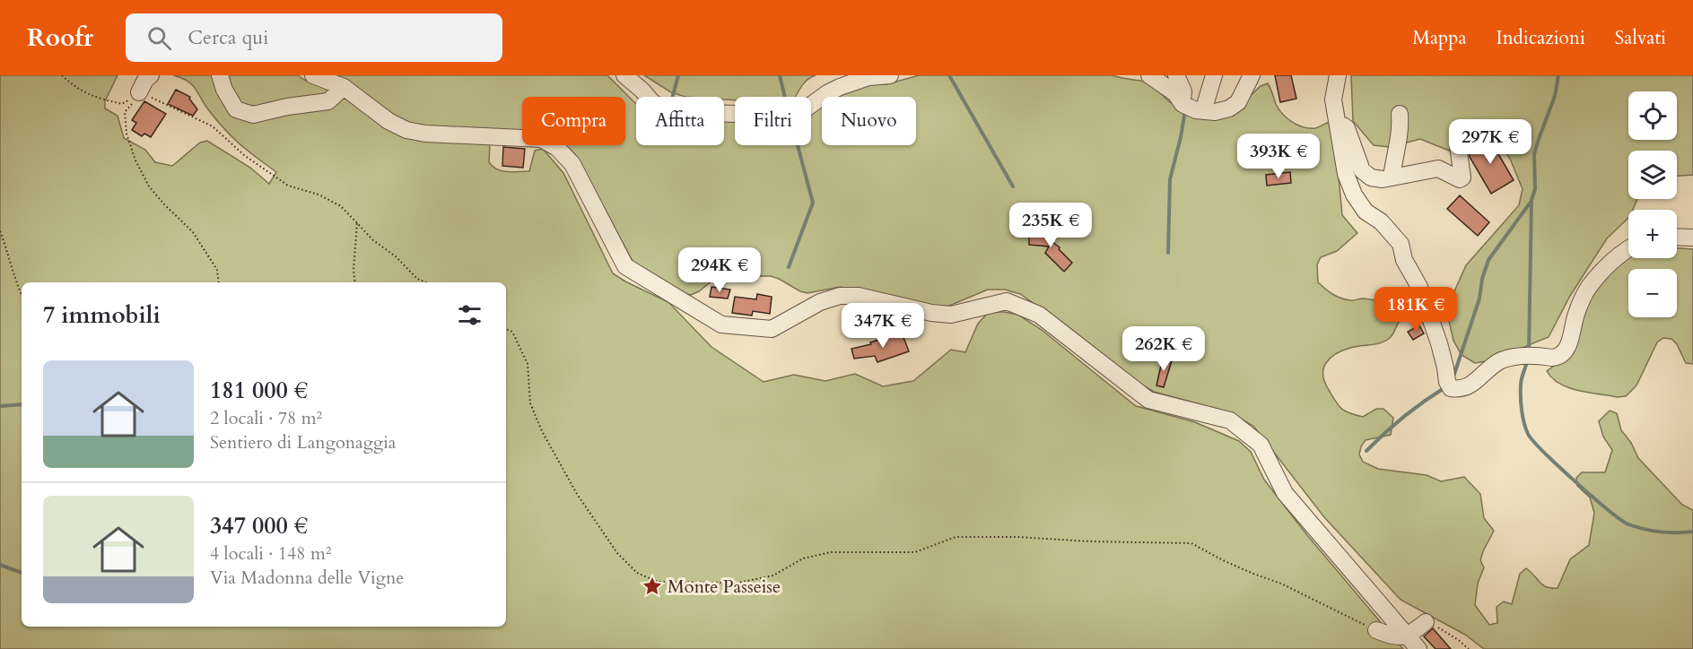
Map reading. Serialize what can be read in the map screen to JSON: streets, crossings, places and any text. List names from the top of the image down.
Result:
{
  "places": {
    "place": ["Monte Passeise"]
  },
  "page": {
    "header": "Roofr",
    "search": "Cerca qui",
    "nav": ["Mappa", "Indicazioni", "Salvati"],
    "map_buttons": ["+", "−"],
    "chip": [
      "Compra",
      "Affitta",
      "Filtri",
      "Nuovo"
    ],
    "price": [
      "297K €",
      "393K €",
      "235K €",
      "294K €",
      "181K €",
      "347K €",
      "262K €"
    ],
    "heading": "7 immobili",
    "list": [
      {
        "name": "181 000 €",
        "note": "2 locali · 78 m² · Sentiero di Langonaggia"
      },
      {
        "name": "347 000 €",
        "note": "4 locali · 148 m² · Via Madonna delle Vigne"
      }
    ]
  }
}
